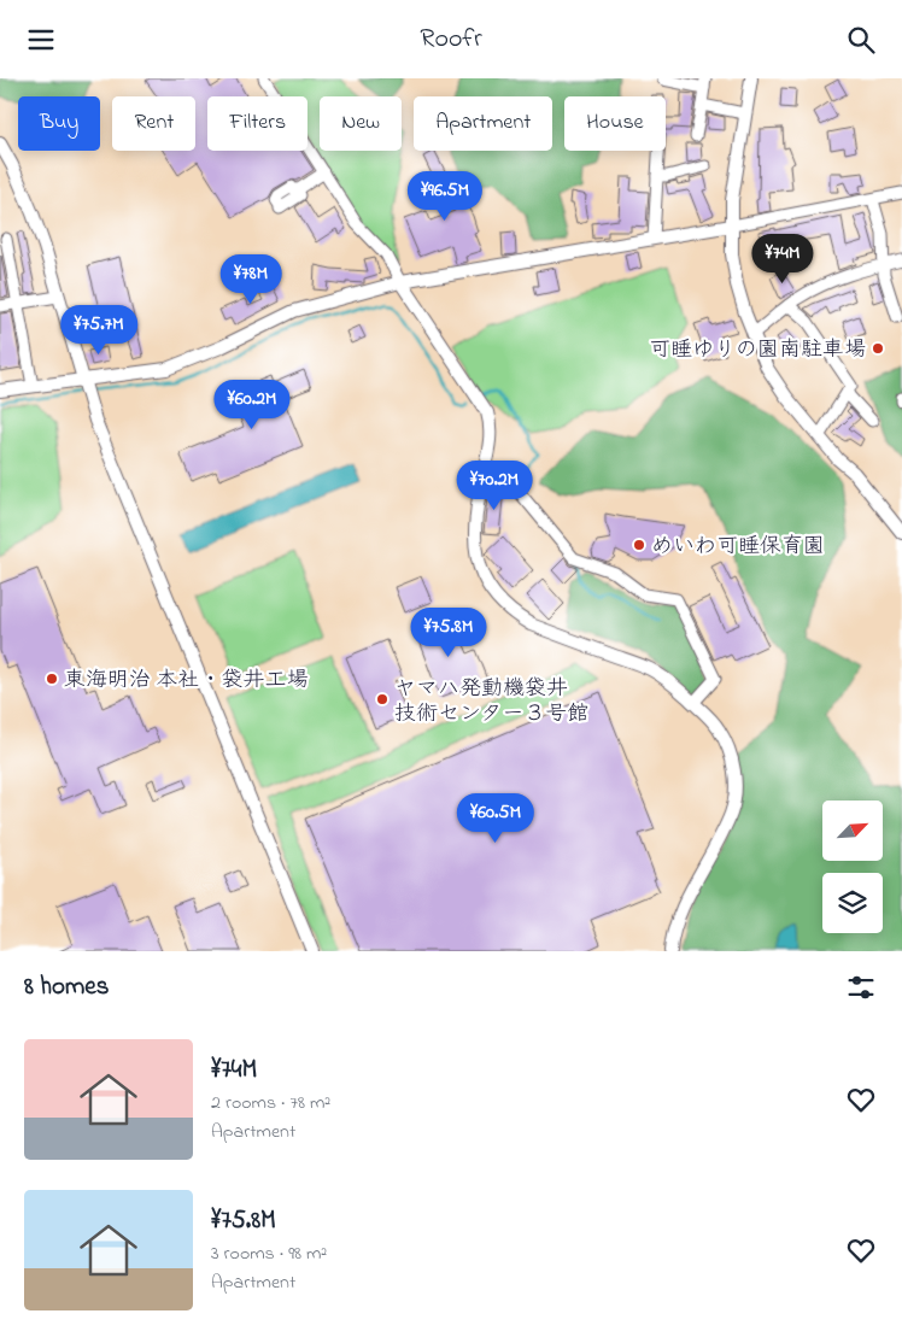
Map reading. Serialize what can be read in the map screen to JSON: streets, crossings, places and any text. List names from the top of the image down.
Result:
{
  "places": [
    "可睡ゆりの園南駐車場",
    "めいわ可睡保育園",
    "東海明治 本社・袋井工場",
    "ヤマハ発動機袋井 技術センター３号館"
  ],
  "north": "top right",
  "page": {
    "header": "Roofr",
    "chip": [
      "Buy",
      "Rent",
      "Filters",
      "New",
      "Apartment",
      "House"
    ],
    "price": [
      "¥96.5M",
      "¥74M",
      "¥78M",
      "¥75.7M",
      "¥60.2M",
      "¥70.2M",
      "¥75.8M",
      "¥60.5M"
    ],
    "heading": "8 homes",
    "list": [
      {
        "name": "¥74M",
        "note": "2 rooms · 78 m² · Apartment"
      },
      {
        "name": "¥75.8M",
        "note": "3 rooms · 98 m² · Apartment"
      }
    ]
  }
}
